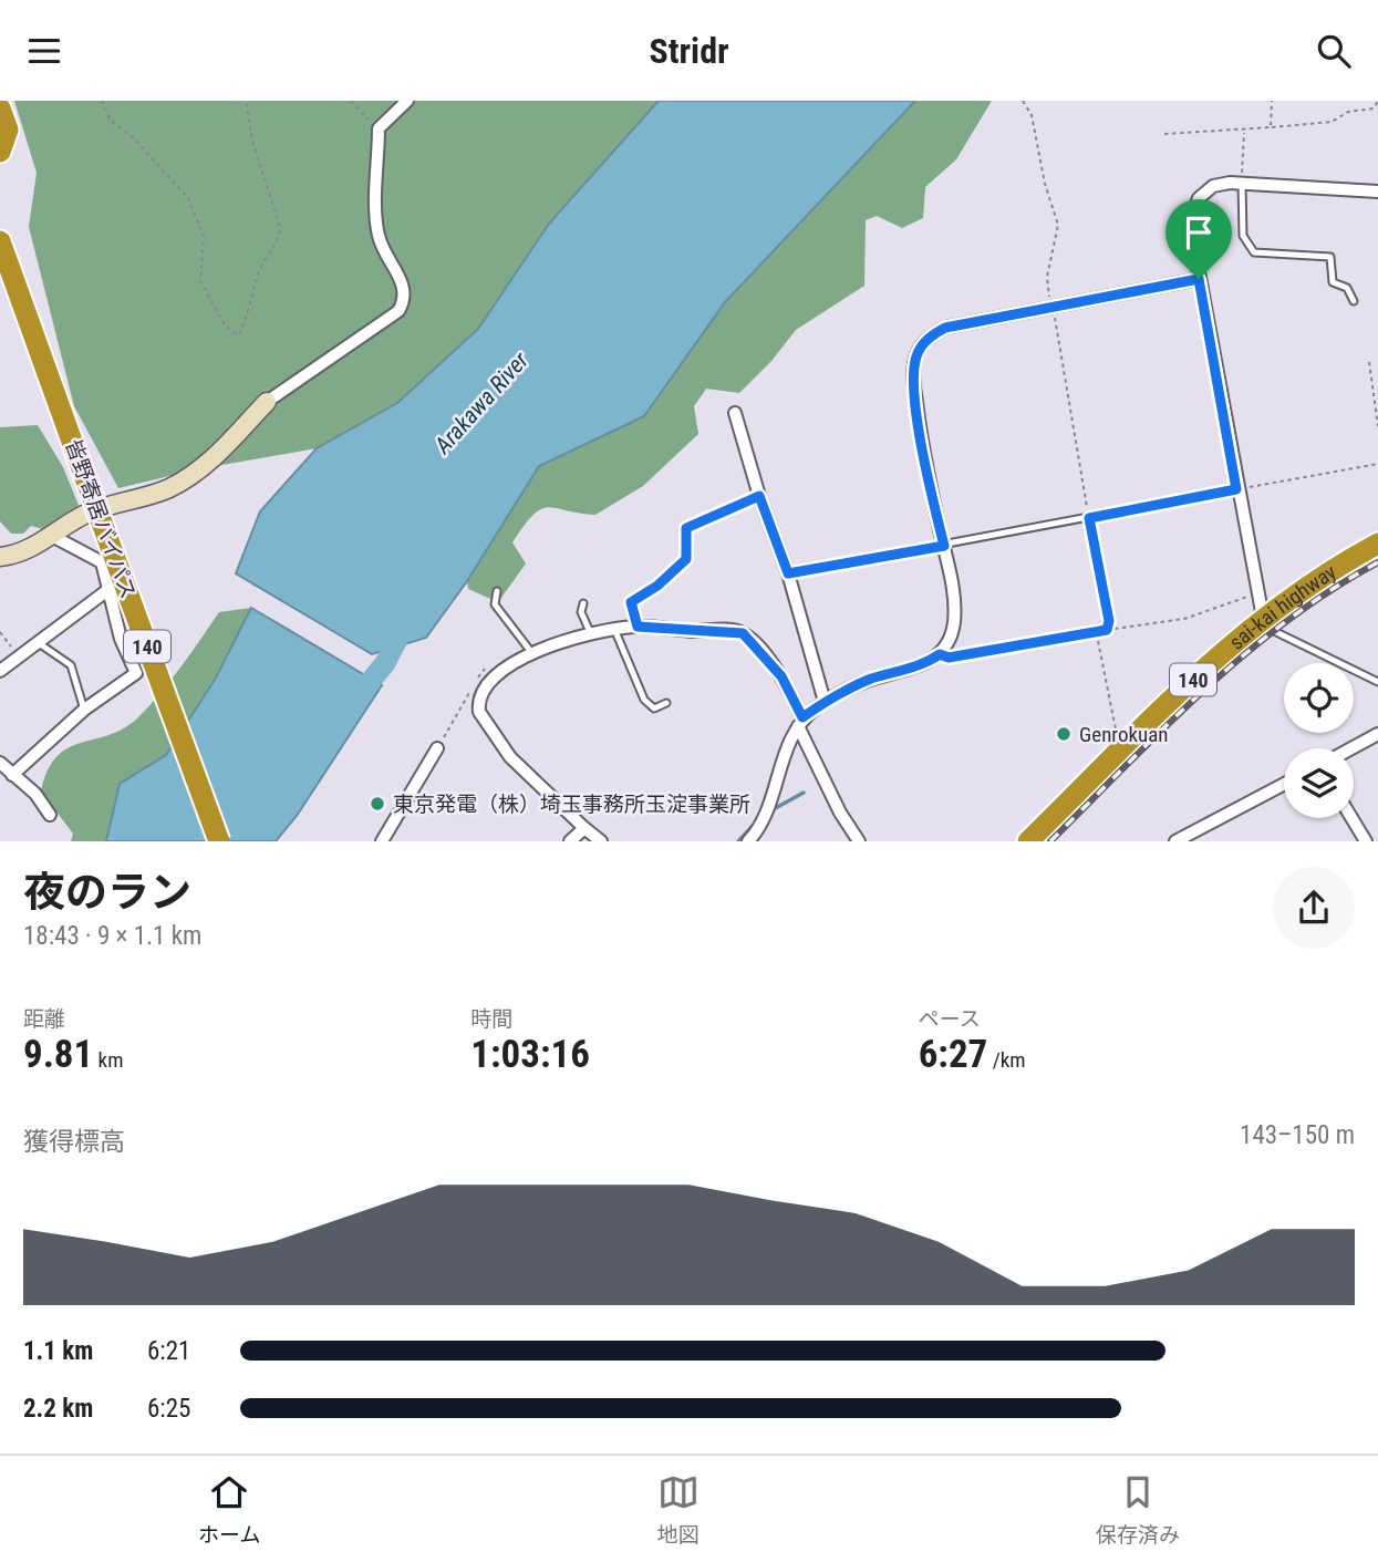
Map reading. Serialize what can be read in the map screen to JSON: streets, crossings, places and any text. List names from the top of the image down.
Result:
{
  "streets": {
    "highway": ["皆野寄居バイパス", "sai-kai highway", "140"]
  },
  "water": ["Arakawa River"],
  "places": ["Genrokuan", "東京発電（株）埼玉事務所玉淀事業所"],
  "page": {
    "header": "Stridr",
    "heading": ["夜のラン", "18:43 · 9 × 1.1 km"],
    "stats": [
      ["距離", "9.81 km"],
      ["時間", "1:03:16"],
      ["ペース", "6:27 /km"]
    ],
    "chart": ["獲得標高", "143–150 m"],
    "list": [
      {
        "name": "1.1 km",
        "note": "6:21"
      },
      {
        "name": "2.2 km",
        "note": "6:25"
      }
    ],
    "tabs": ["ホーム", "地図", "保存済み"]
  }
}
